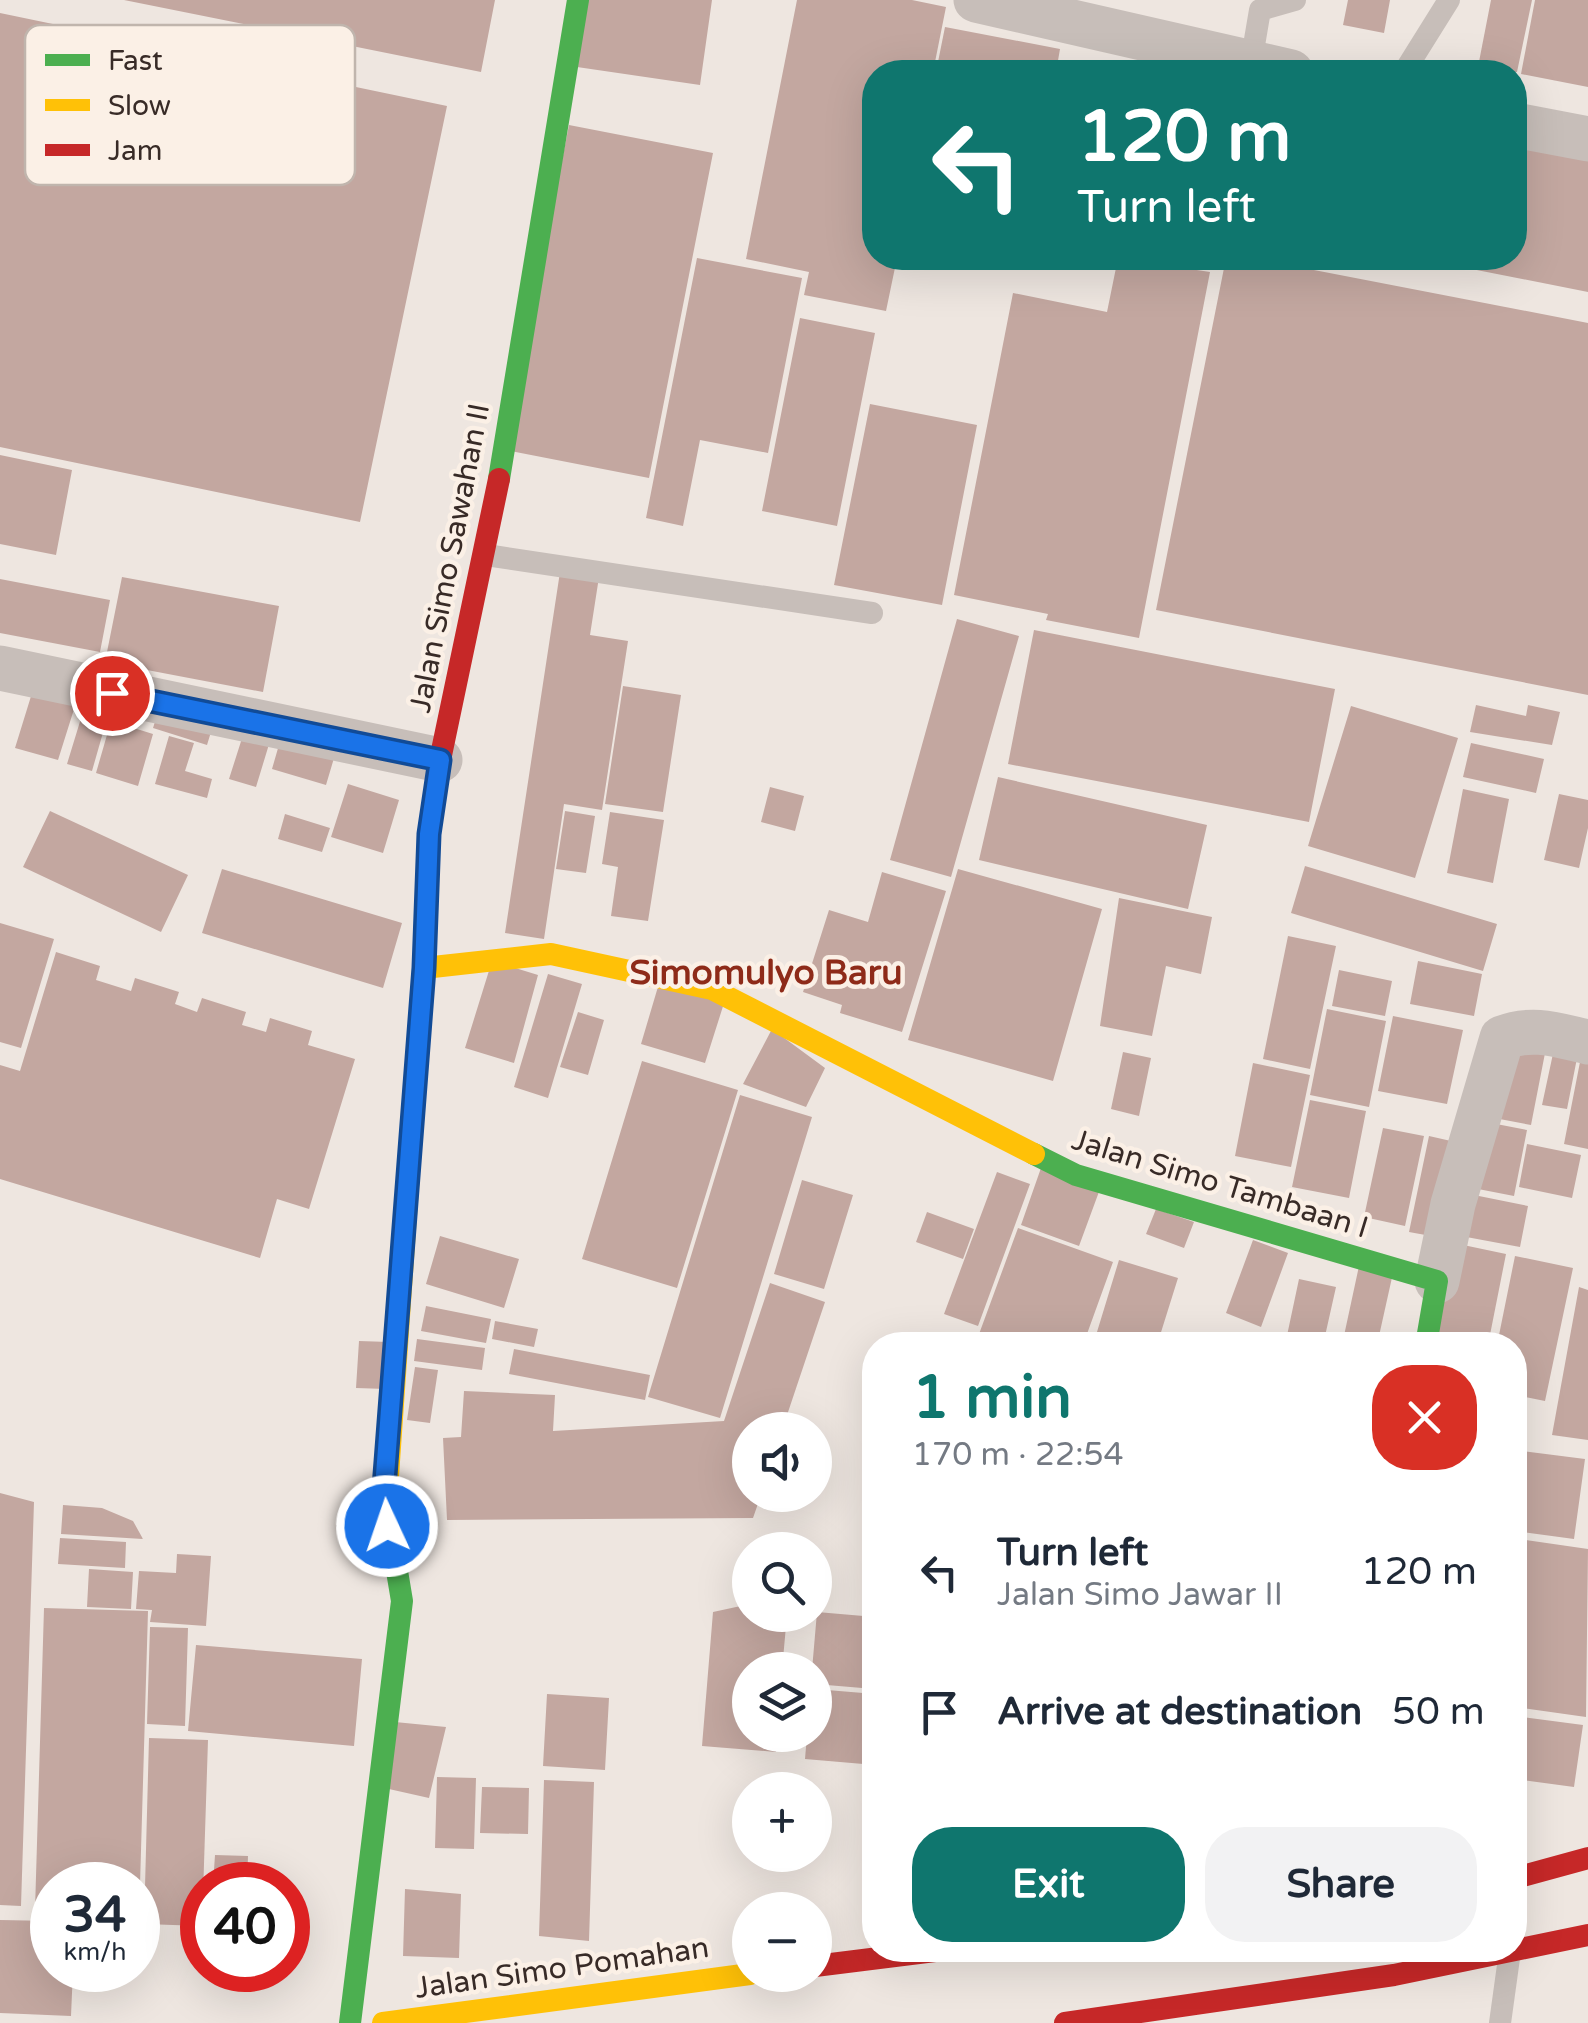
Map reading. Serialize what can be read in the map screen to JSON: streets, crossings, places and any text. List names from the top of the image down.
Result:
{
  "streets": {
    "street": ["Jalan Simo Sawahan II", "Jalan Simo Tambaan I", "Jalan Simo Pomahan"]
  },
  "crossings": [
    ["Jalan Simo Sawahan II", "Jalan Simo Tambaan I"]
  ],
  "districts": ["Simomulyo Baru"],
  "legend": ["Fast", "Slow", "Jam"],
  "page": {
    "turn": ["120 m", "Turn left"],
    "heading": ["1 min", "170 m · 22:54"],
    "map_buttons": ["+", "−"],
    "list": [
      {
        "name": "Turn left",
        "note": "Jalan Simo Jawar II",
        "value": "120 m"
      },
      {
        "name": "Arrive at destination",
        "value": "50 m"
      }
    ],
    "buttons": ["Exit", "Share"],
    "speed": "34 km/h",
    "limit": "40"
  }
}
